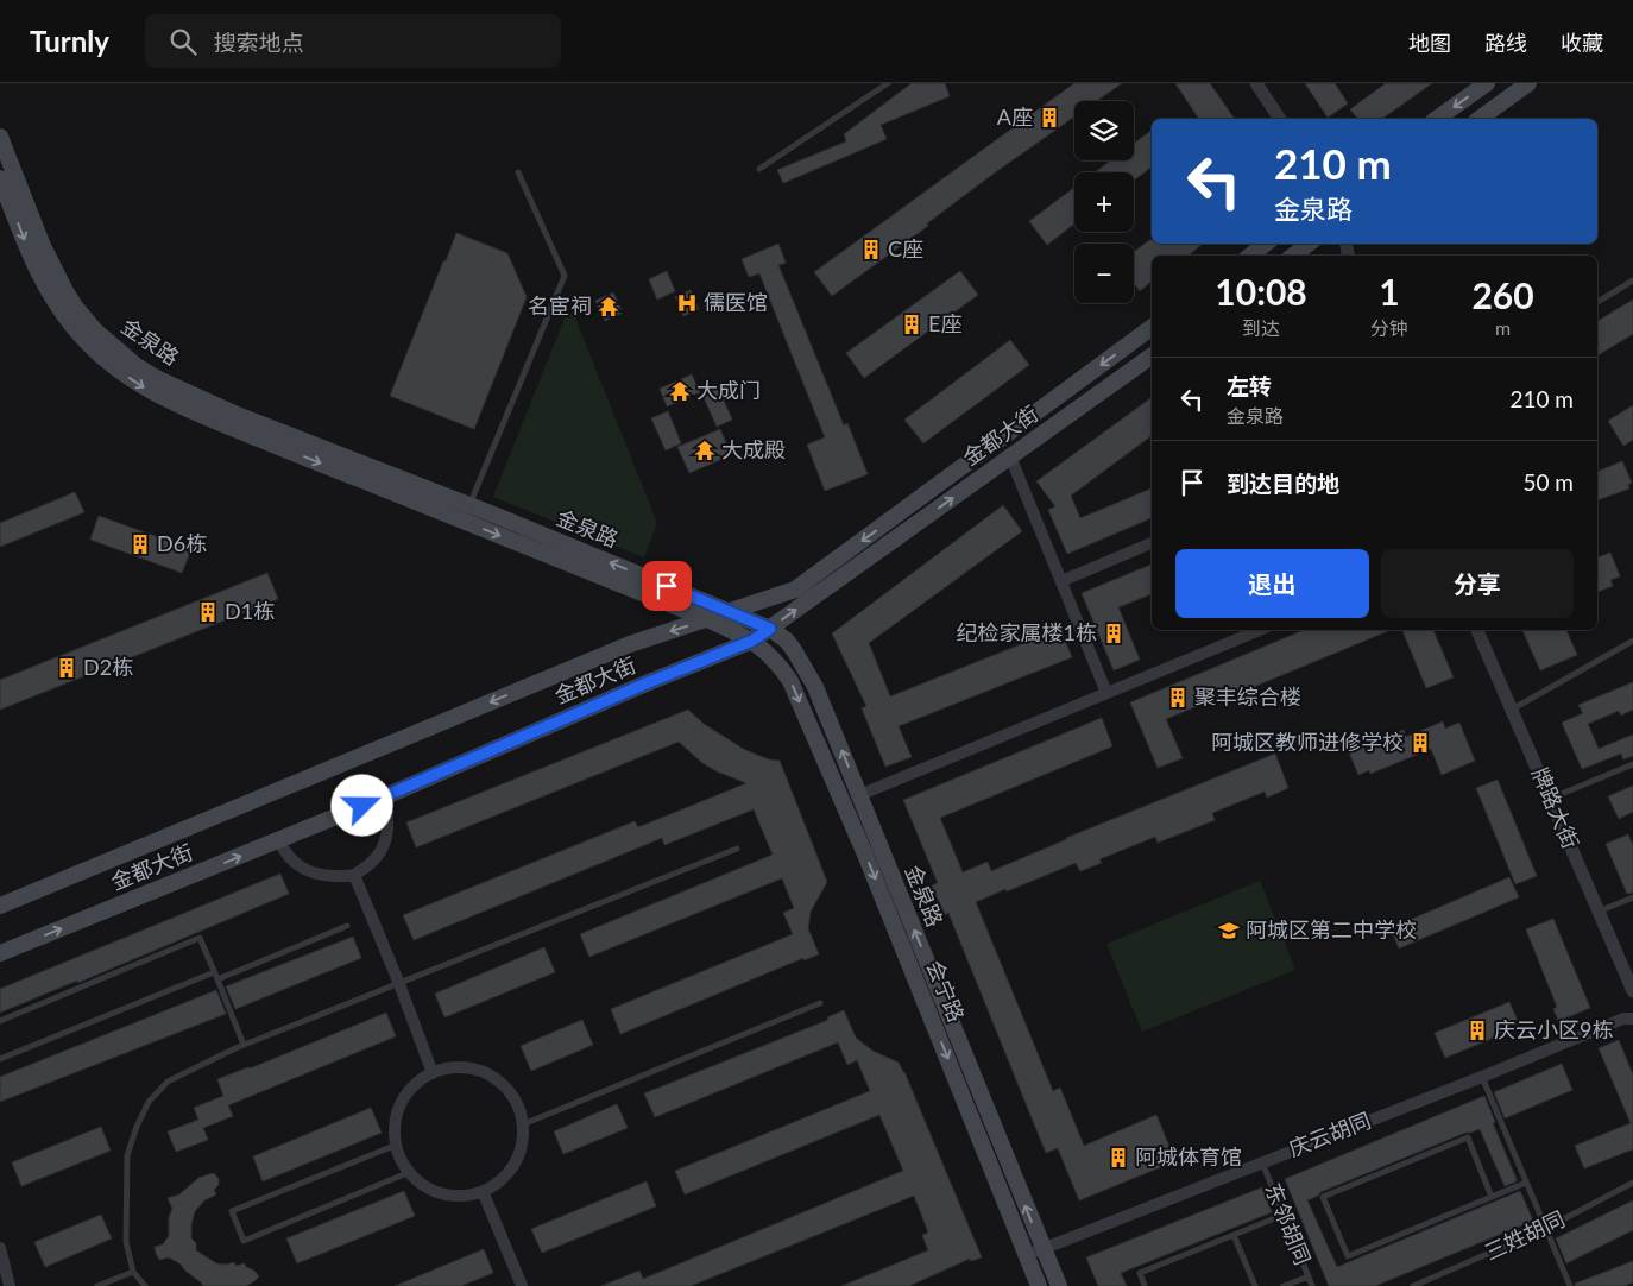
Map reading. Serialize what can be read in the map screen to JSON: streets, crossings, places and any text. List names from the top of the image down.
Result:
{
  "streets": {
    "main road": ["金泉路", "金都大街", "会宁路"],
    "street": ["牌路大街", "庆云胡同"],
    "lane": ["东邻胡同", "三姓胡同"]
  },
  "crossings": [
    ["金泉路", "金都大街"],
    ["金泉路", "会宁路"],
    ["金泉路", "庆云胡同"],
    ["金都大街", "会宁路"],
    ["会宁路", "庆云胡同"],
    ["庆云胡同", "东邻胡同"]
  ],
  "one_way": ["会宁路"],
  "places": {
    "building": [
      "A座",
      "C座",
      "E座",
      "D6栋",
      "D1栋",
      "纪检家属楼1栋",
      "D2栋",
      "聚丰综合楼",
      "阿城区教师进修学校",
      "庆云小区9栋",
      "阿城体育馆"
    ],
    "hospital": ["儒医馆"],
    "temple": ["名宦祠", "大成门", "大成殿"],
    "school or university": ["阿城区第二中学校"]
  },
  "page": {
    "header": "Turnly",
    "search": "搜索地点",
    "nav": ["地图", "路线", "收藏"],
    "map_buttons": ["+", "−"],
    "turn": ["210 m", "金泉路"],
    "eta": [
      "10:08",
      "到达",
      "1",
      "分钟",
      "260",
      "m"
    ],
    "list": [
      {
        "name": "左转",
        "note": "金泉路",
        "value": "210 m"
      },
      {
        "name": "到达目的地",
        "value": "50 m"
      }
    ],
    "buttons": ["退出", "分享"]
  }
}
